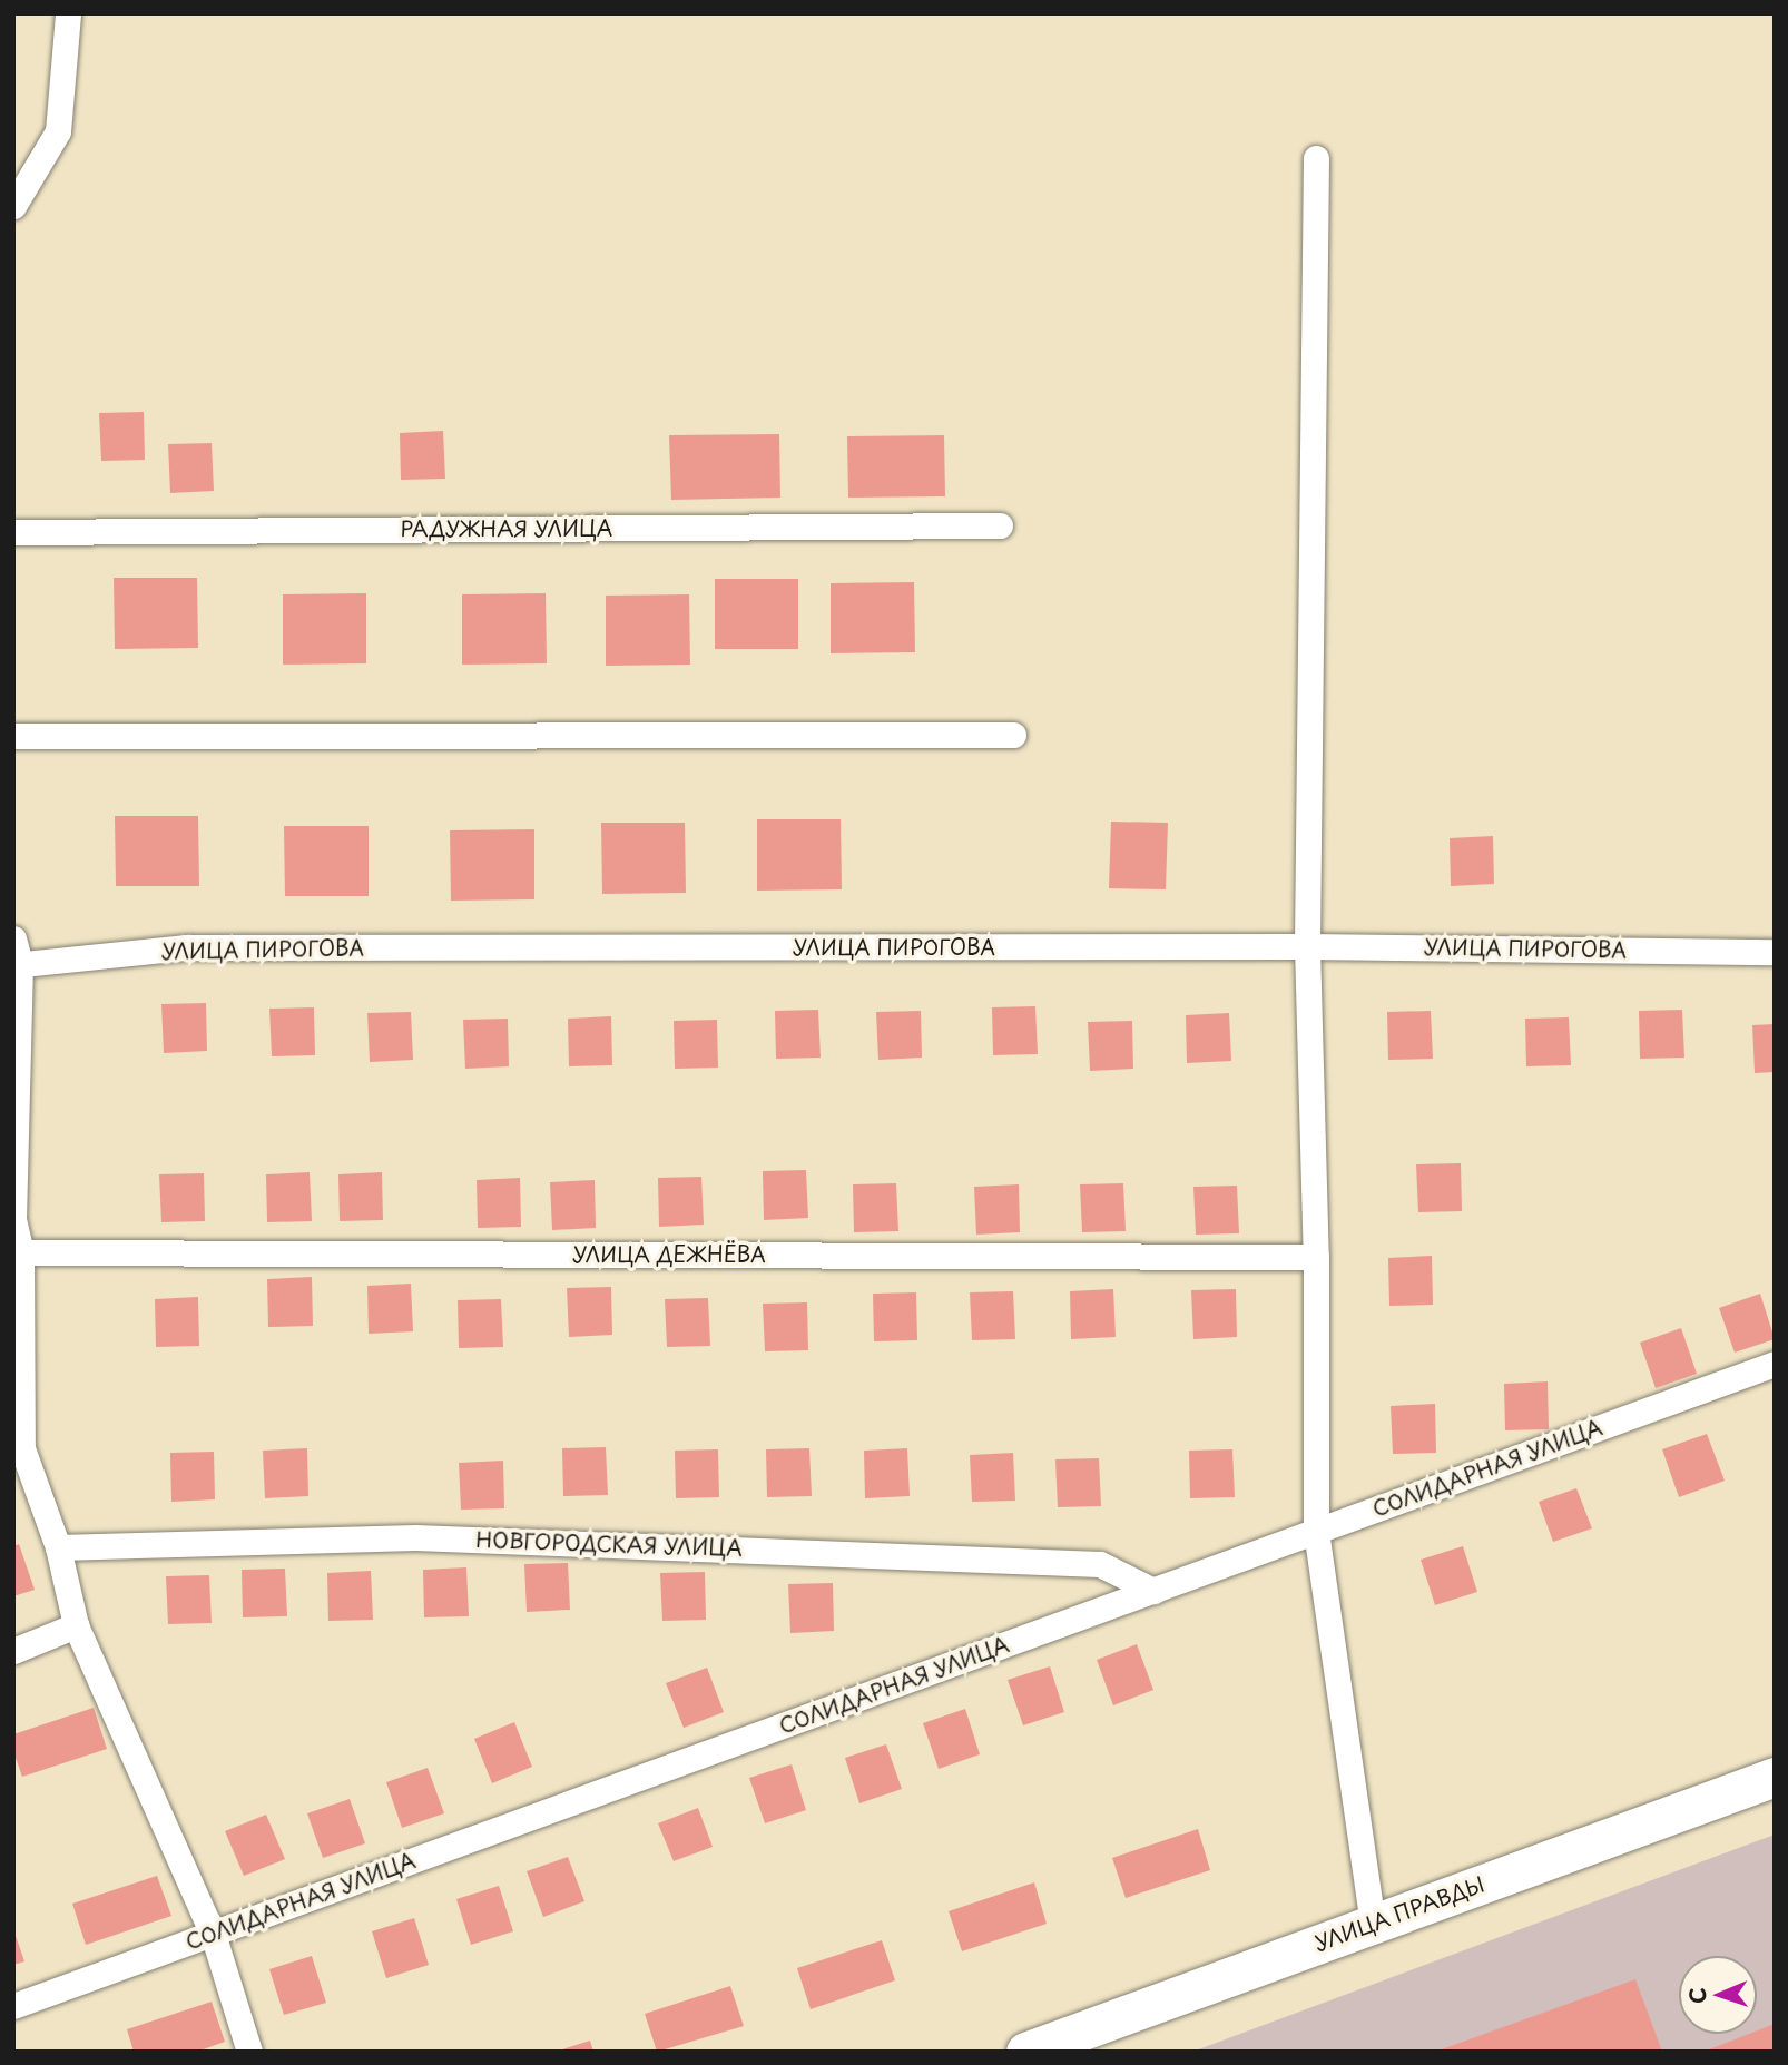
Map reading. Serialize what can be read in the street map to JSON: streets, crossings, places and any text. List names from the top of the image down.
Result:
{
  "streets": {
    "main road": ["УЛИЦА ПРАВДЫ"],
    "street": [
      "РАДУЖНАЯ УЛИЦА",
      "УЛИЦА ПИРОГОВА",
      "УЛИЦА ДЕЖНЁВА",
      "СОЛИДАРНАЯ УЛИЦА",
      "НОВГОРОДСКАЯ УЛИЦА"
    ]
  },
  "crossings": [
    ["СОЛИДАРНАЯ УЛИЦА", "НОВГОРОДСКАЯ УЛИЦА"]
  ],
  "north": "left"
}
